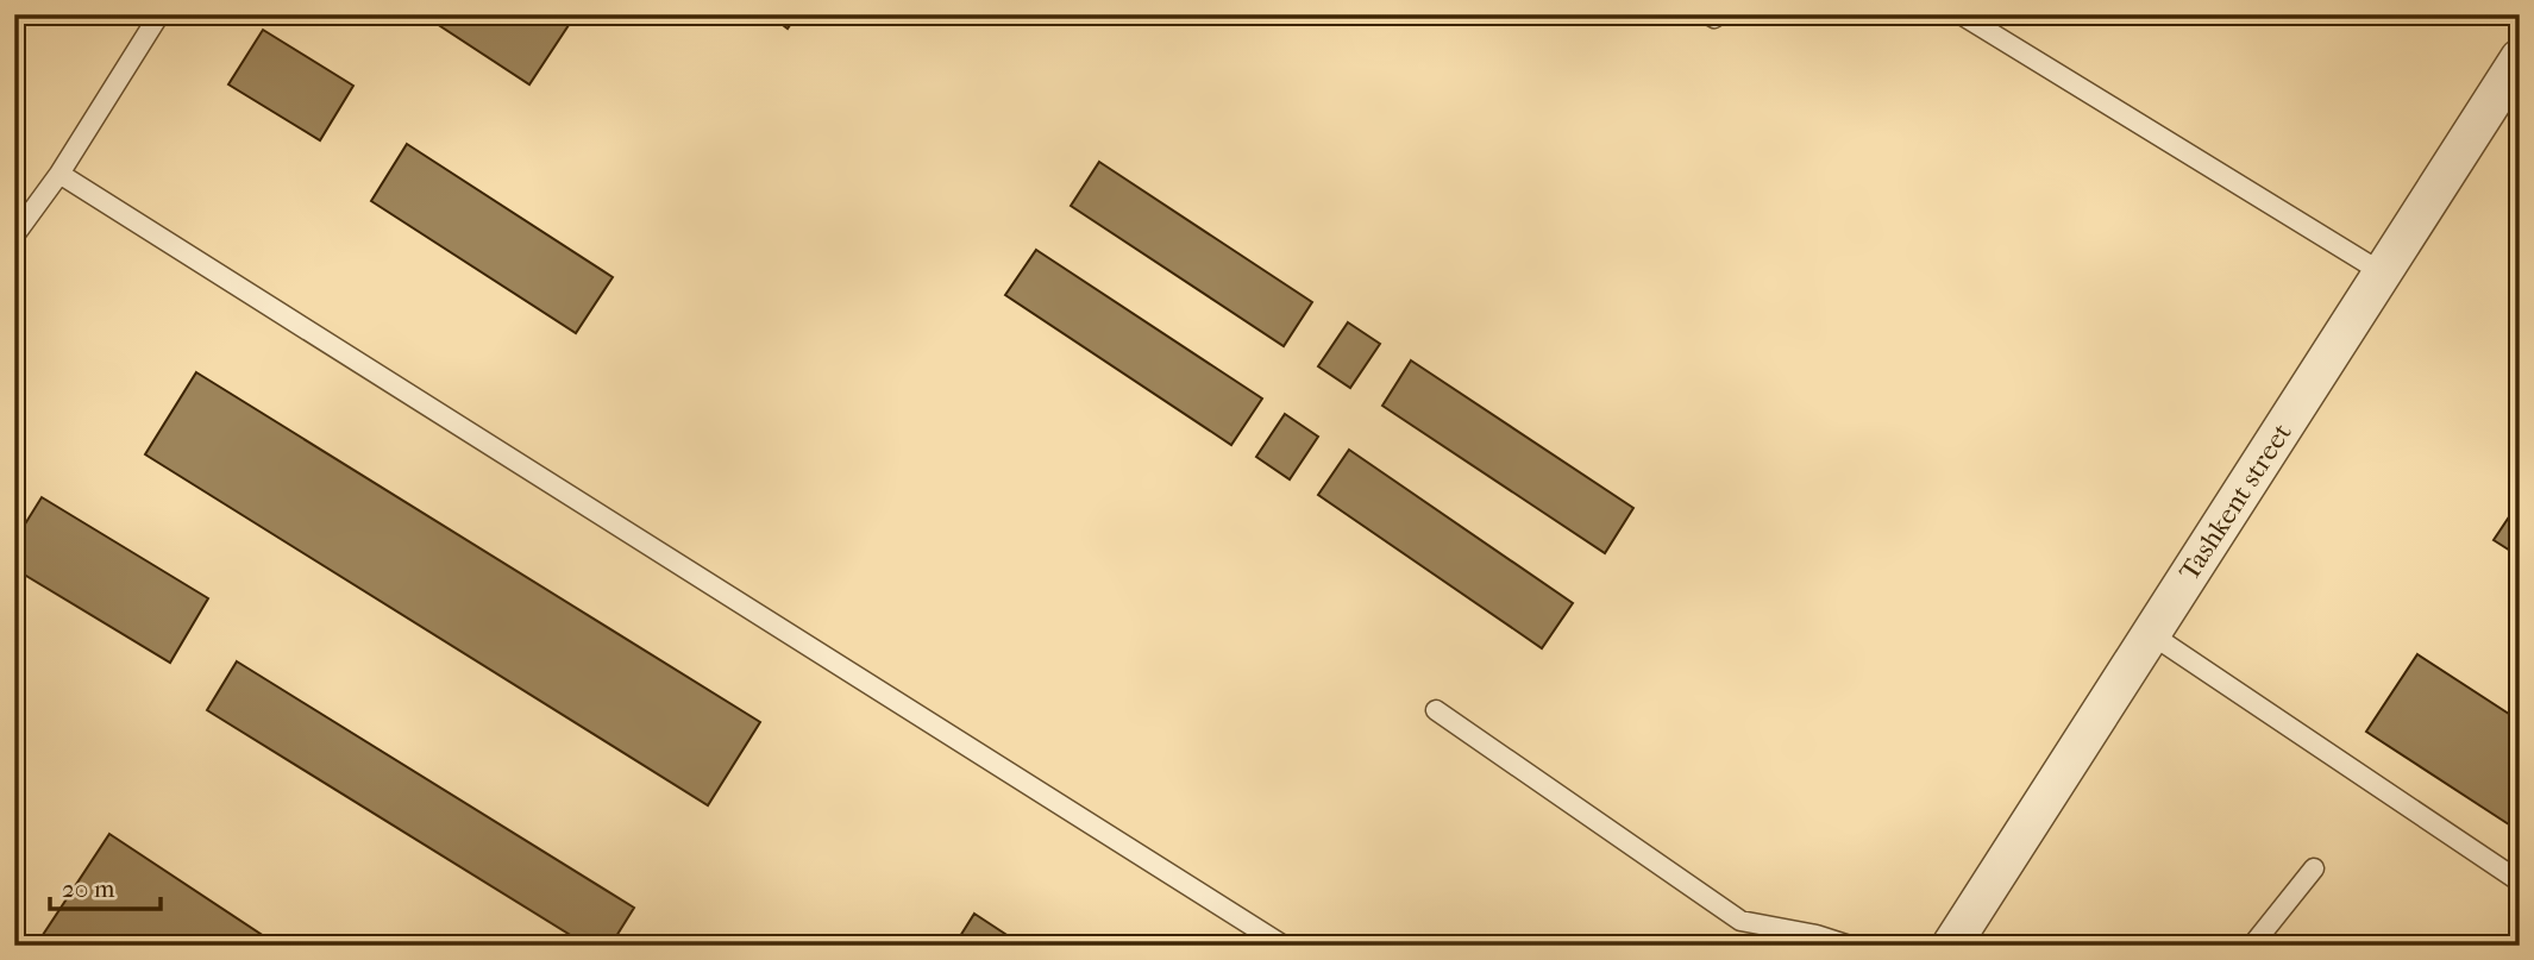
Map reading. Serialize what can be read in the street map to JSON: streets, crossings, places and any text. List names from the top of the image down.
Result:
{
  "streets": {
    "street": ["Tashkent street"]
  },
  "scale_bar": "20 m"
}
